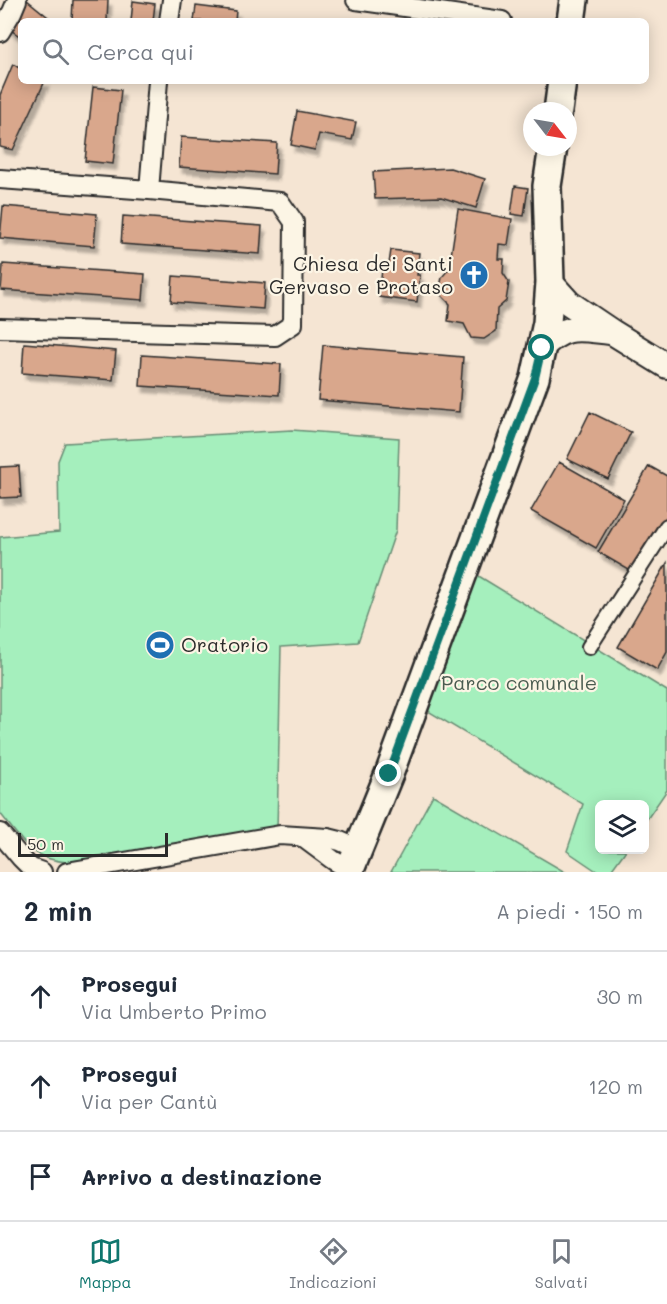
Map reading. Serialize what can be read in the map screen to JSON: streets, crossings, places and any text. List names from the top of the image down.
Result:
{
  "parks": ["Parco comunale"],
  "places": {
    "church": ["Chiesa dei Santi Gervaso e Protaso"],
    "sports": ["Oratorio"]
  },
  "scale_bar": "50 m",
  "north": "bottom right",
  "page": {
    "search": "Cerca qui",
    "scale": "50 m",
    "heading": ["2 min", "A piedi · 150 m"],
    "list": [
      ["Prosegui", "Via Umberto Primo", "30 m"],
      ["Prosegui", "Via per Cantù", "120 m"],
      "Arrivo a destinazione"
    ],
    "nav": ["Mappa", "Indicazioni", "Salvati"]
  }
}
